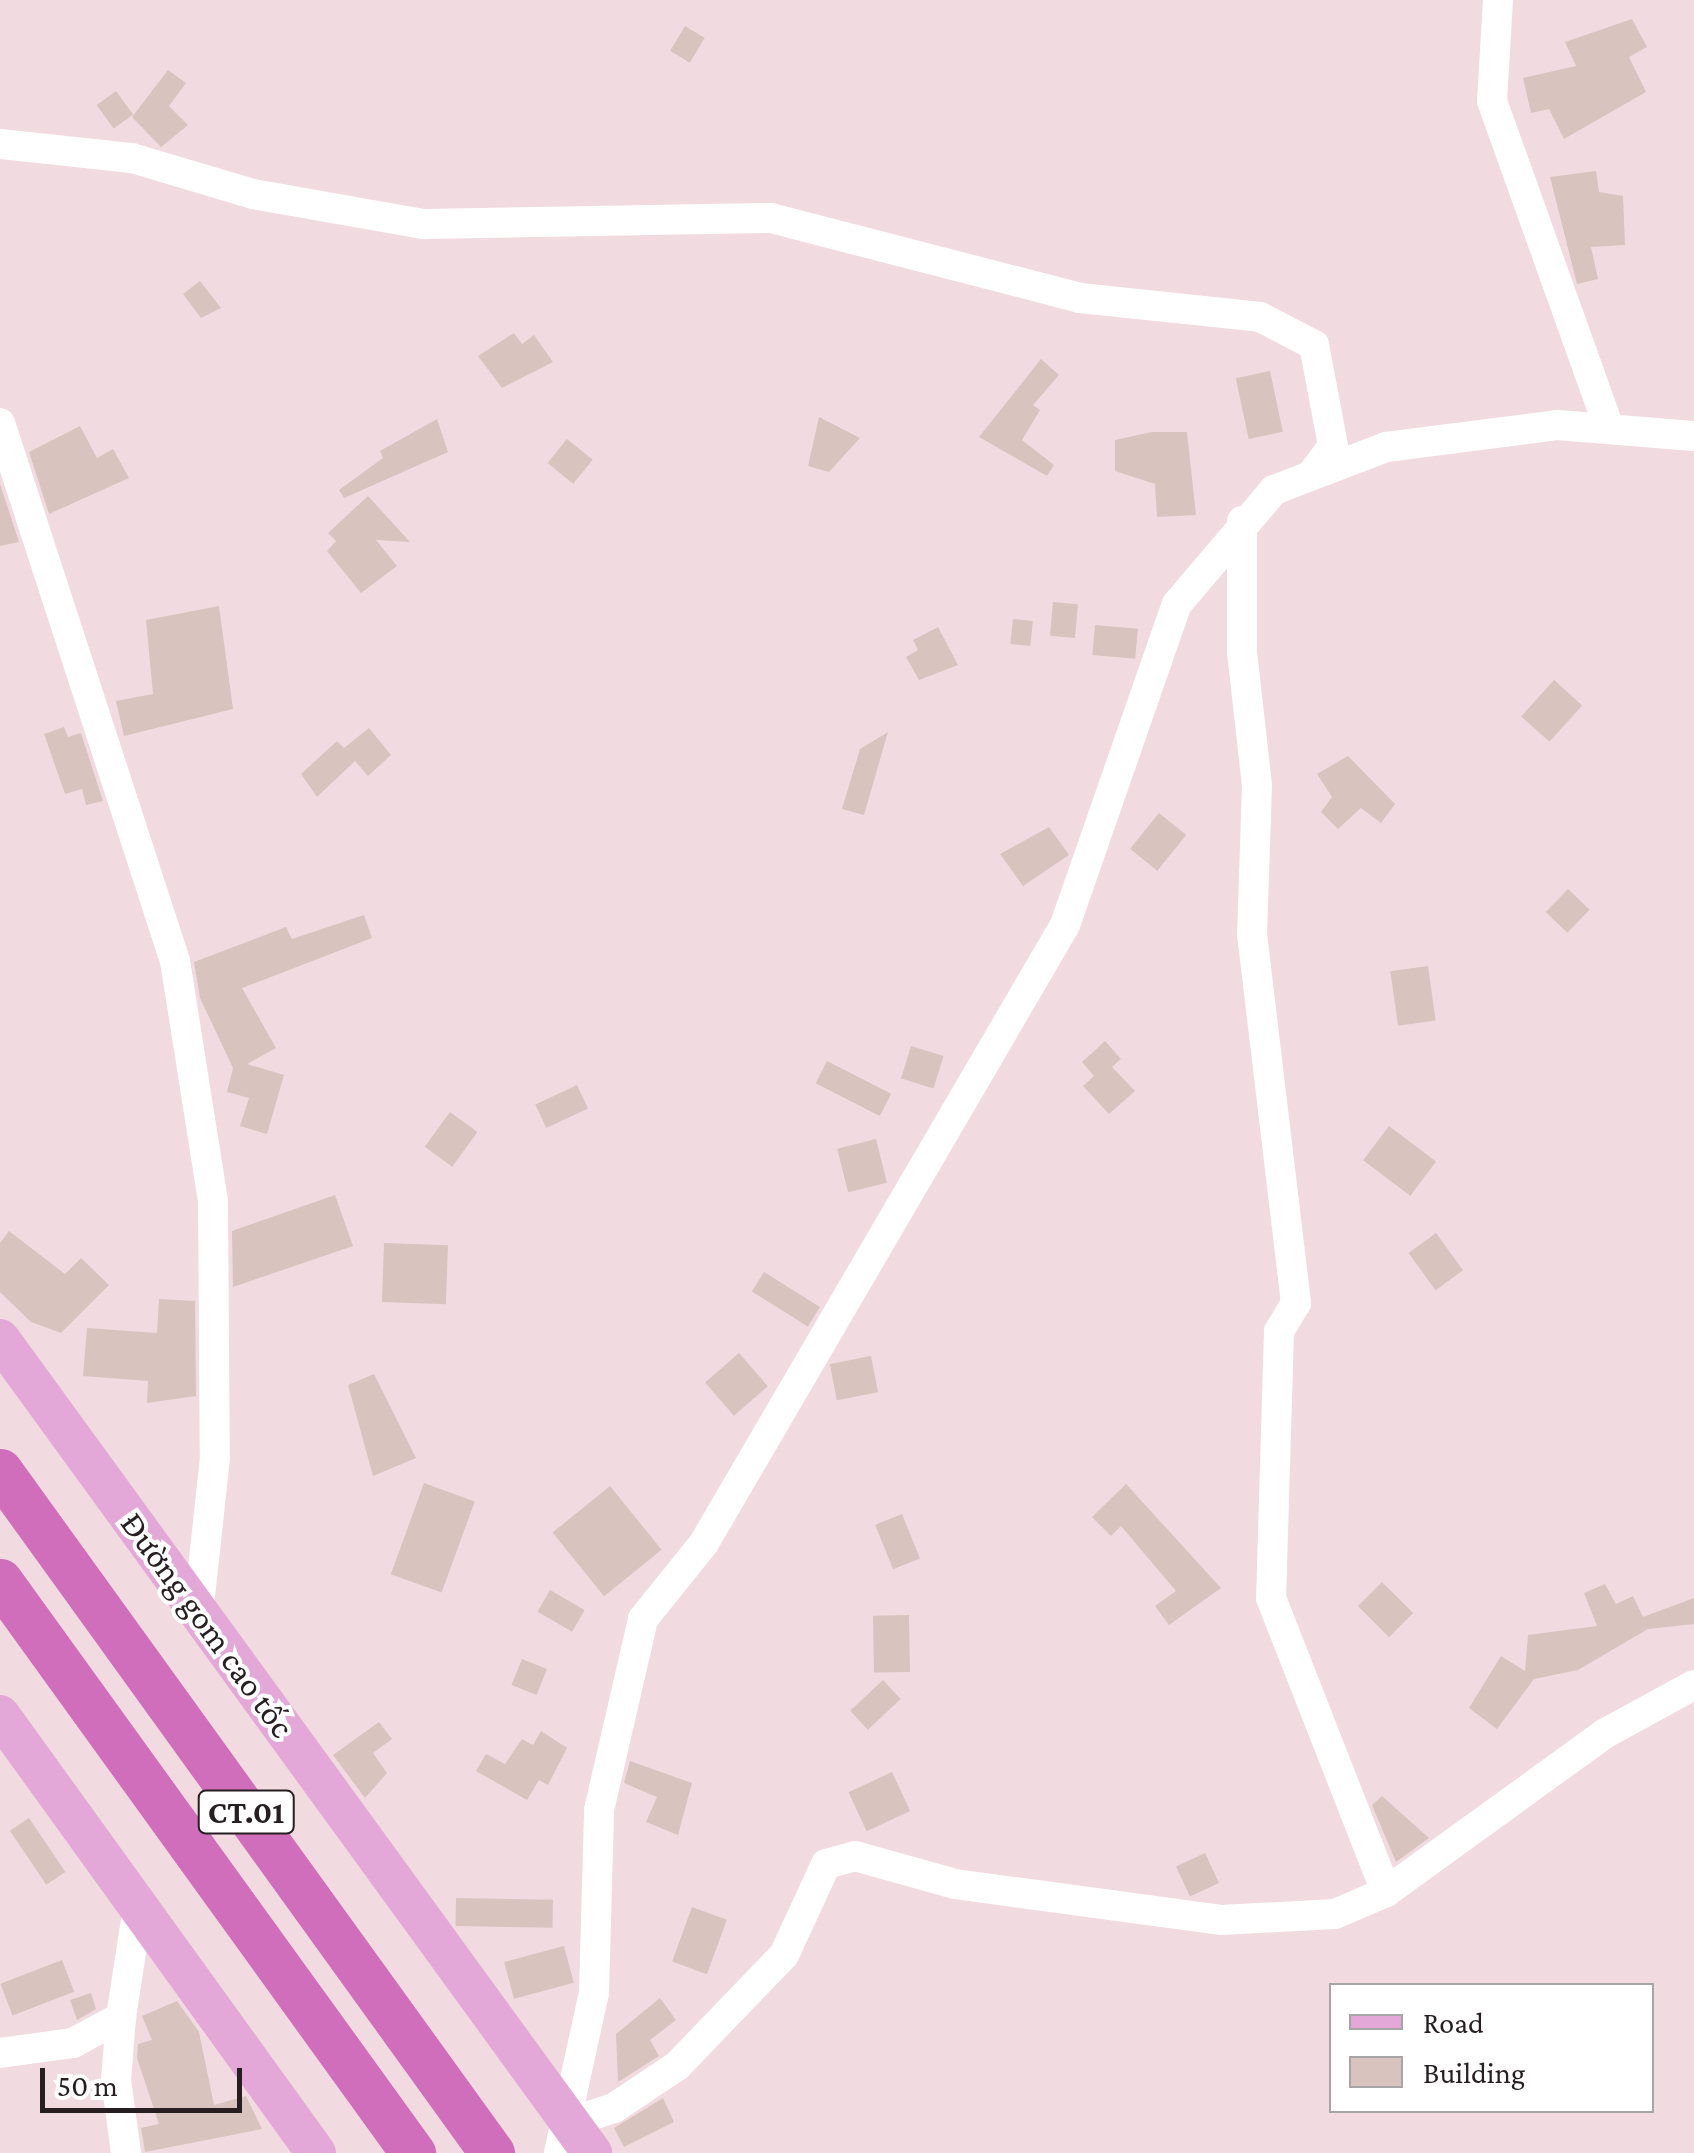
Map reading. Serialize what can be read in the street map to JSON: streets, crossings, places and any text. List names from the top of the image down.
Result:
{
  "streets": {
    "highway": ["CT.01"],
    "main road": ["Đường gom cao tốc"]
  },
  "legend": ["Road", "Building"],
  "scale_bar": "50 m"
}
